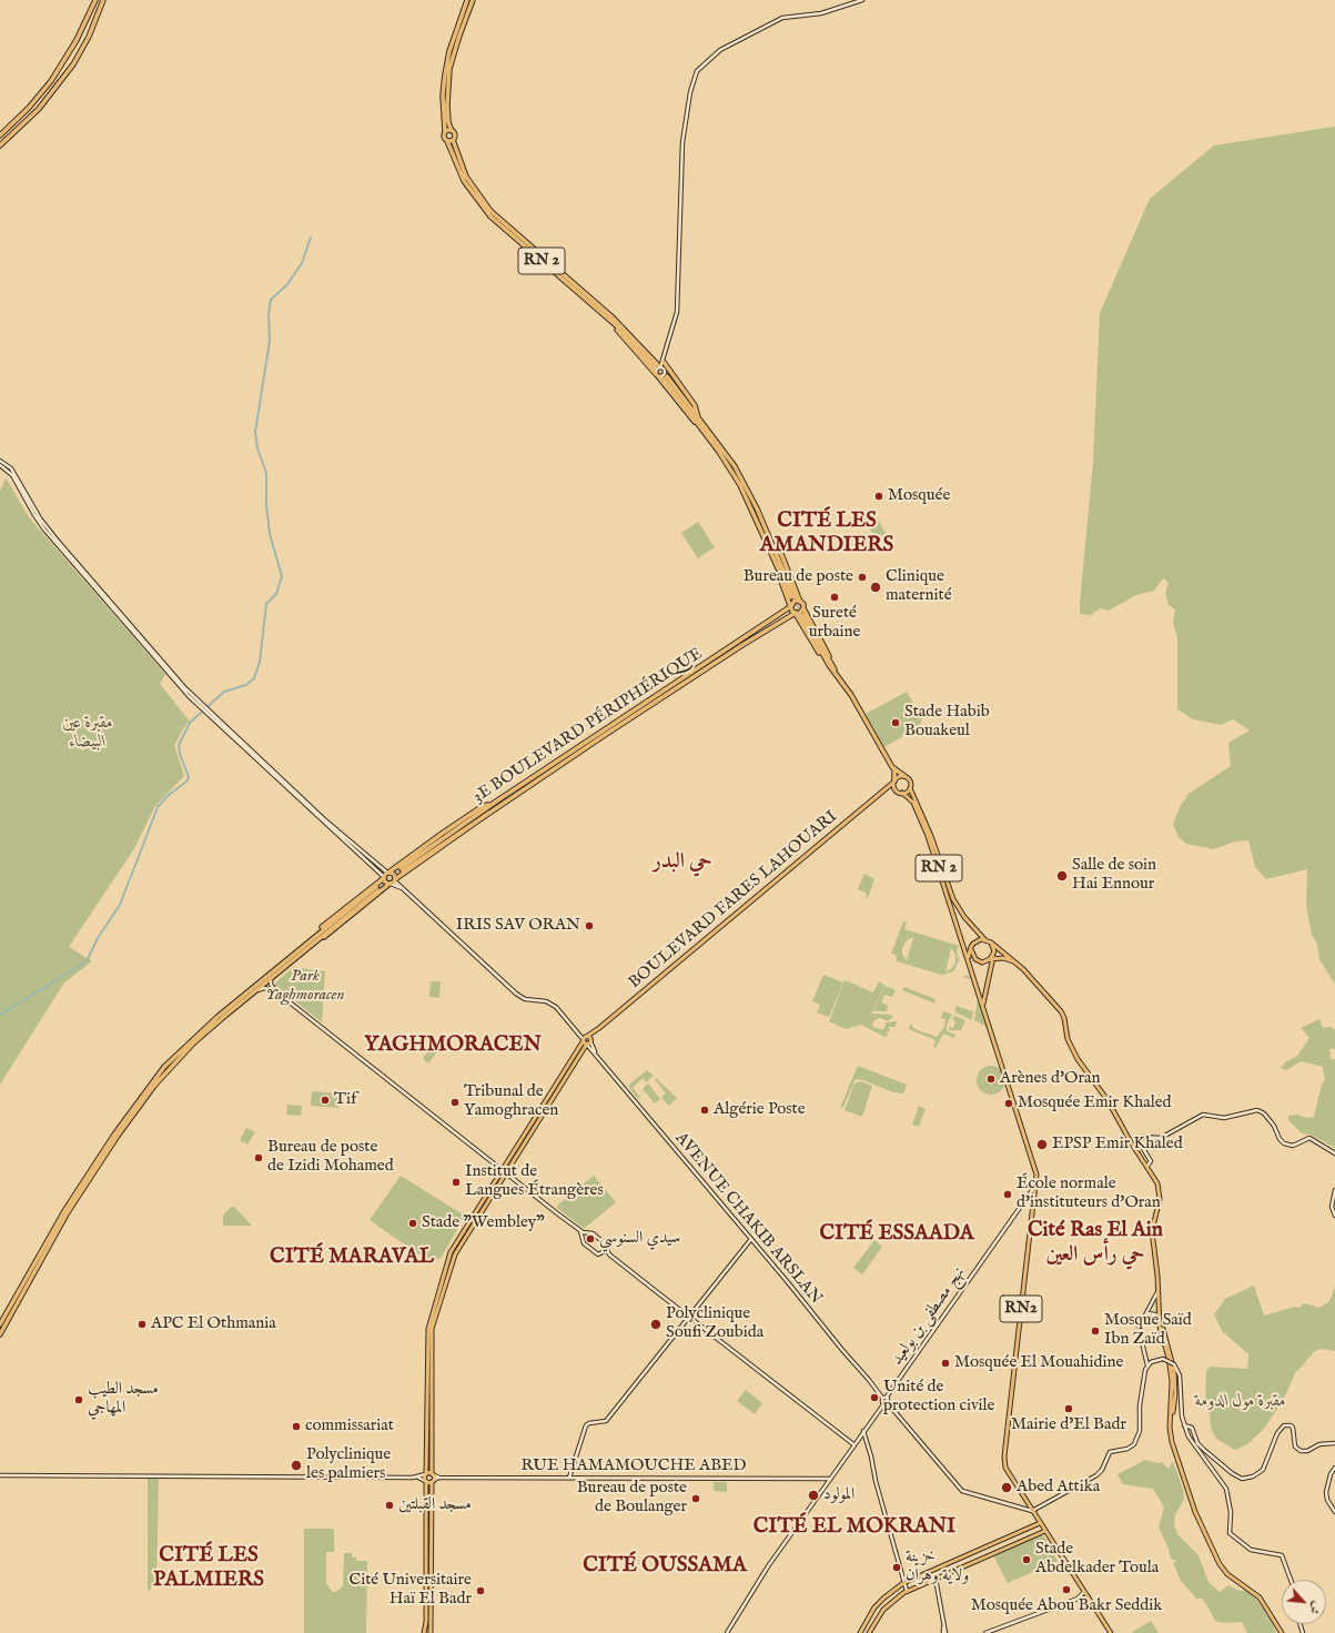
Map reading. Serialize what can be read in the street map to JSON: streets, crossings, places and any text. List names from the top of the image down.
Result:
{
  "streets": {
    "highway": ["RN 2", "3E BOULEVARD PÉRIPHÉRIQUE"],
    "main road": [
      "BOULEVARD FARES LAHOUARI",
      "AVENUE CHAKIB ARSLAN",
      "RN2",
      "نهج مصطفى بن بولعيد",
      "RUE HAMAMOUCHE ABED"
    ]
  },
  "crossings": [
    ["RN 2", "BOULEVARD FARES LAHOUARI"],
    ["RN 2", "RN2"],
    ["BOULEVARD FARES LAHOUARI", "AVENUE CHAKIB ARSLAN"],
    ["AVENUE CHAKIB ARSLAN", "RN2"],
    ["AVENUE CHAKIB ARSLAN", "نهج مصطفى بن بولعيد"],
    ["RN2", "نهج مصطفى بن بولعيد"],
    ["نهج مصطفى بن بولعيد", "RUE HAMAMOUCHE ABED"]
  ],
  "districts": [
    "CITÉ LES AMANDIERS",
    "حي البدر",
    "YAGHMORACEN",
    "Cité Ras El Ain حي رأس العين",
    "CITÉ ESSAADA",
    "CITÉ MARAVAL",
    "CITÉ EL MOKRANI",
    "CITÉ LES PALMIERS",
    "CITÉ OUSSAMA"
  ],
  "parks": ["مقبرة عين البيضاء", "Park Yaghmoracen", "مقبرة مول الدومة"],
  "places": [
    "Mosquée",
    "Bureau de poste",
    "Clinique maternité",
    "Sureté urbaine",
    "Stade Habib Bouakeul",
    "Salle de soin Hai Ennour",
    "IRIS SAV ORAN",
    "Arènes d'Oran",
    "Tif",
    "Tribunal de Yamoghracen",
    "Mosquée Emir Khaled",
    "Algérie Poste",
    "EPSP Emir Khaled",
    "Bureau de poste de Izidi Mohamed",
    "Institut de Langues Étrangères",
    "École normale d'instituteurs d'Oran",
    "Stade \"Wembley\"",
    "سيدي السنوسي",
    "APC El Othmania",
    "Polyclinique Soufi Zoubida",
    "Mosque Saïd Ibn Zaïd",
    "Mosquée El Mouahidine",
    "Unité de protection civile",
    "مسجد الطيب المهاجي",
    "Mairie d'El Badr",
    "commissariat",
    "Polyclinique les palmiers",
    "Abed Attika",
    "المولود",
    "Bureau de poste de Boulanger",
    "مسجد القبلتين",
    "Stade Abdelkader Toula",
    "خزينة ولاية وهران",
    "Mosquée Abou Bakr Seddik",
    "Cité Universitaire Haï El Badr"
  ],
  "north": "bottom right"
}
